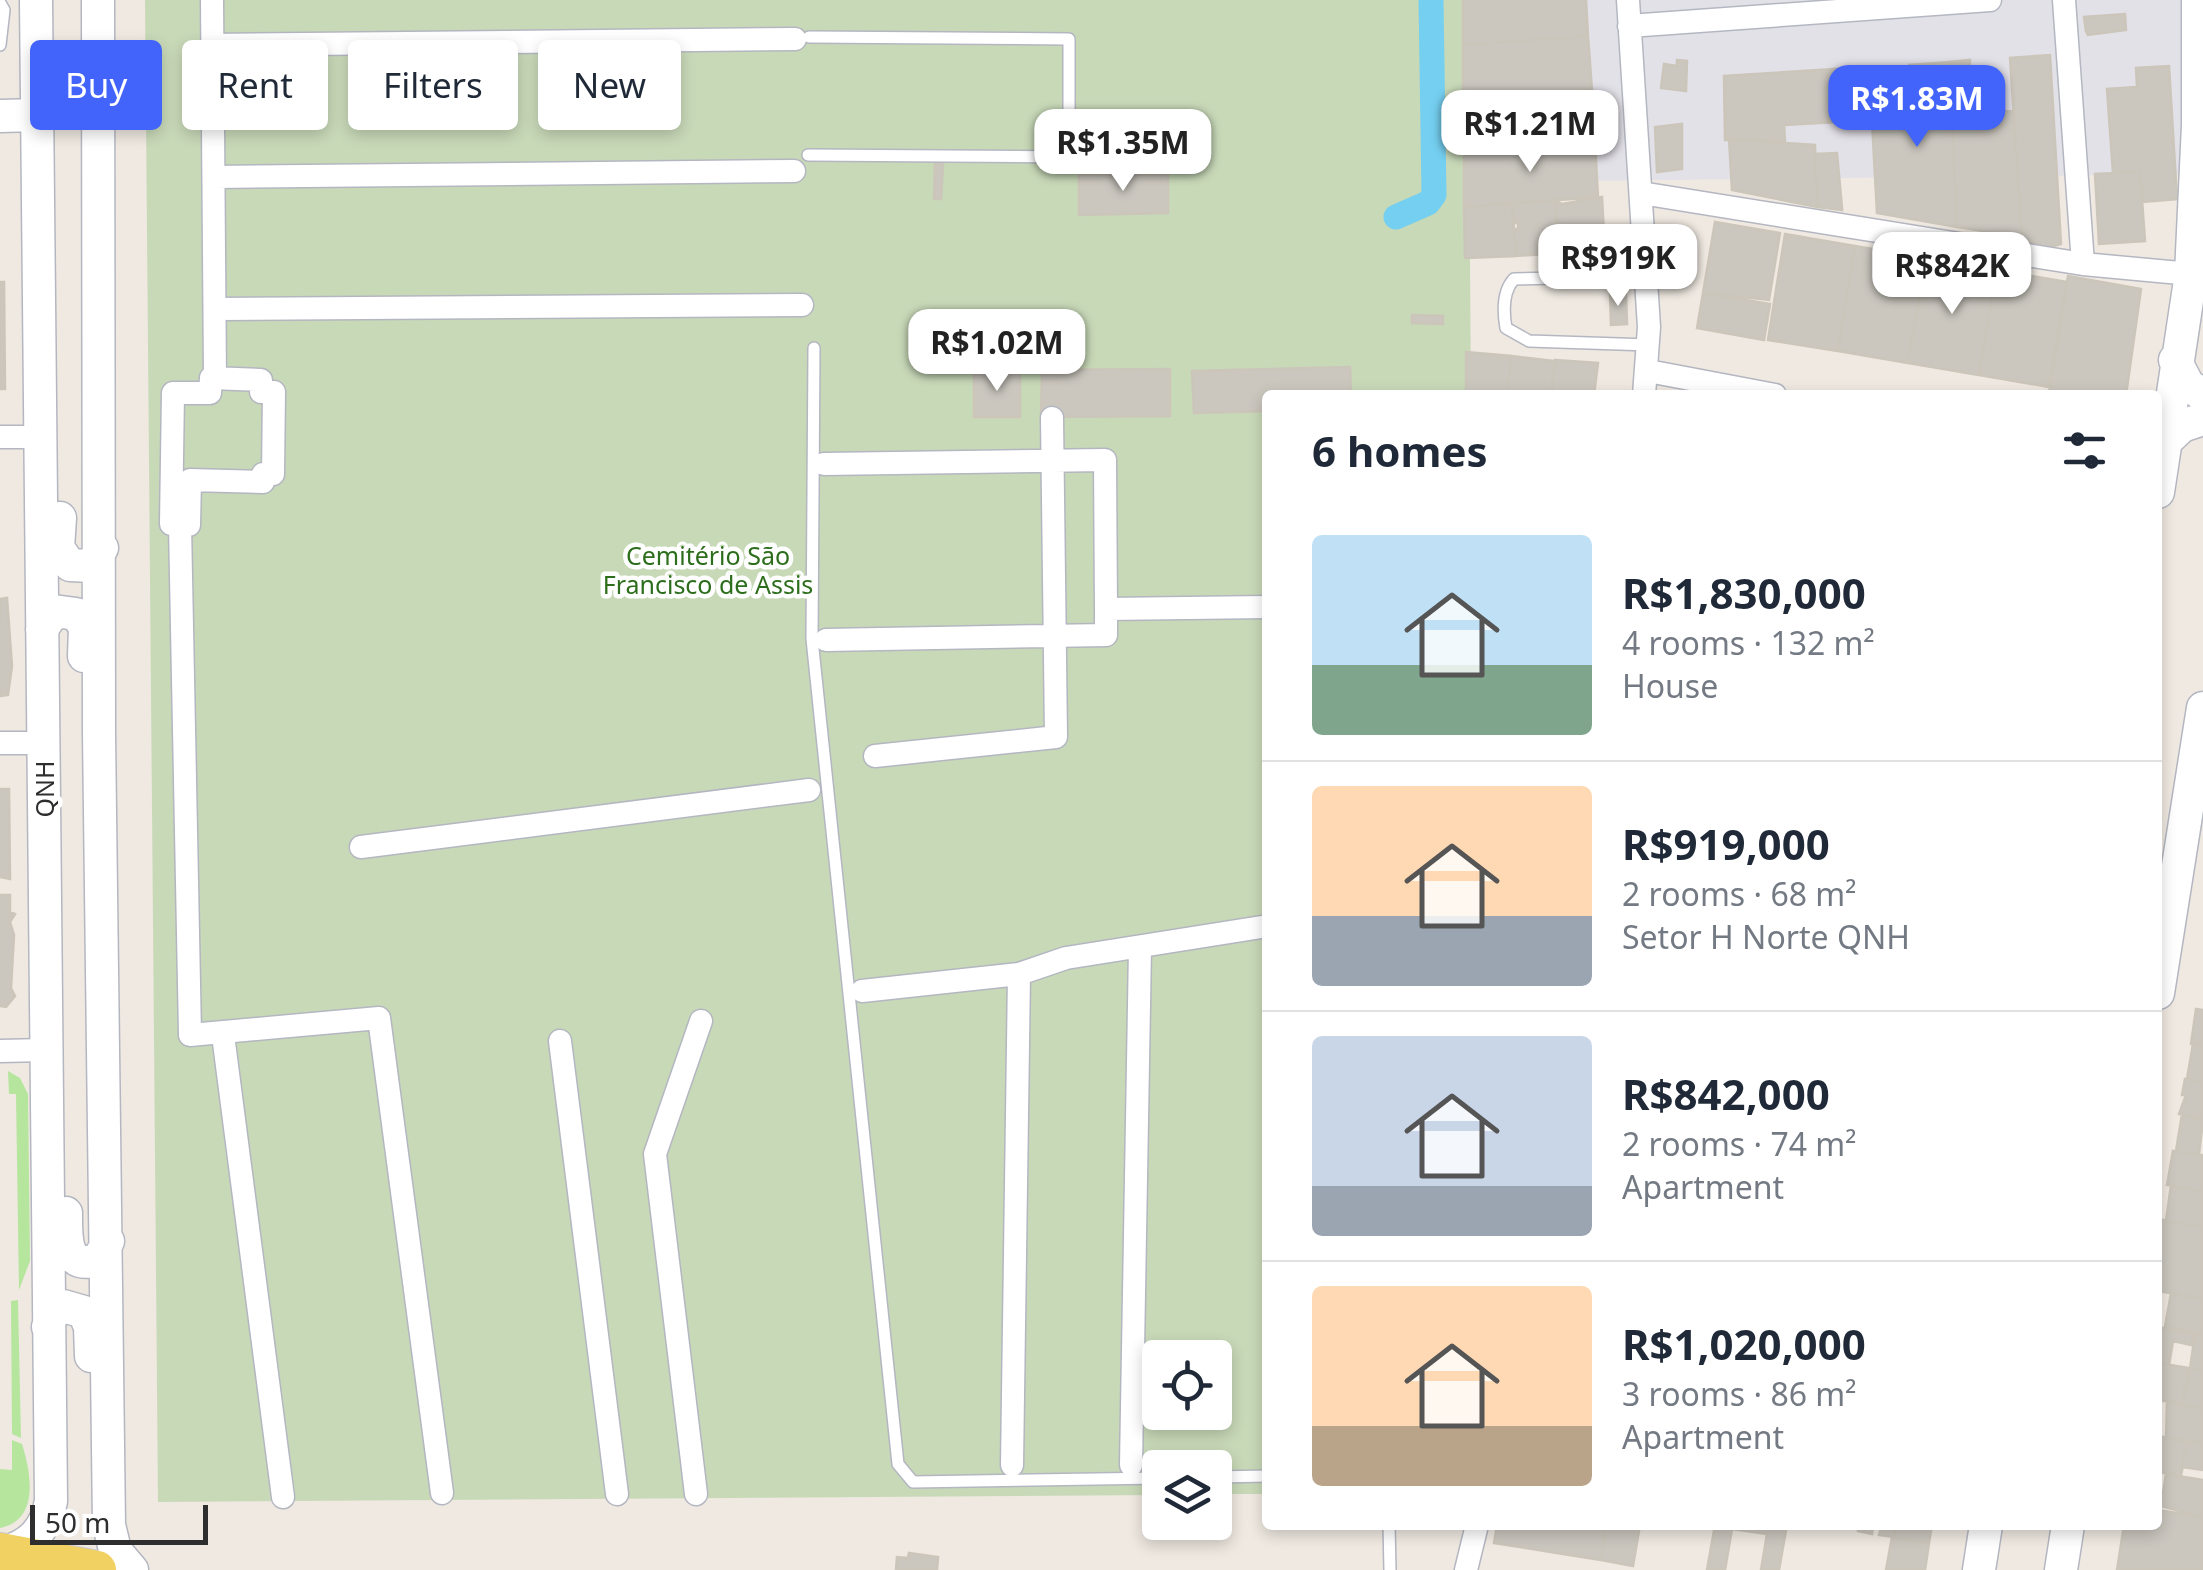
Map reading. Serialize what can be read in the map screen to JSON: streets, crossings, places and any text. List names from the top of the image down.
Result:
{
  "streets": {
    "street": ["QNH"]
  },
  "parks": ["Cemitério São Francisco de Assis"],
  "scale_bar": "50 m",
  "page": {
    "chip": [
      "Buy",
      "Rent",
      "Filters",
      "New"
    ],
    "price": [
      "R$1.83M",
      "R$1.21M",
      "R$1.35M",
      "R$919K",
      "R$842K",
      "R$1.02M"
    ],
    "heading": "6 homes",
    "list": [
      {
        "name": "R$1,830,000",
        "note": "4 rooms · 132 m² · House"
      },
      {
        "name": "R$919,000",
        "note": "2 rooms · 68 m² · Setor H Norte QNH"
      },
      {
        "name": "R$842,000",
        "note": "2 rooms · 74 m² · Apartment"
      },
      {
        "name": "R$1,020,000",
        "note": "3 rooms · 86 m² · Apartment"
      }
    ],
    "scale": "50 m"
  }
}
